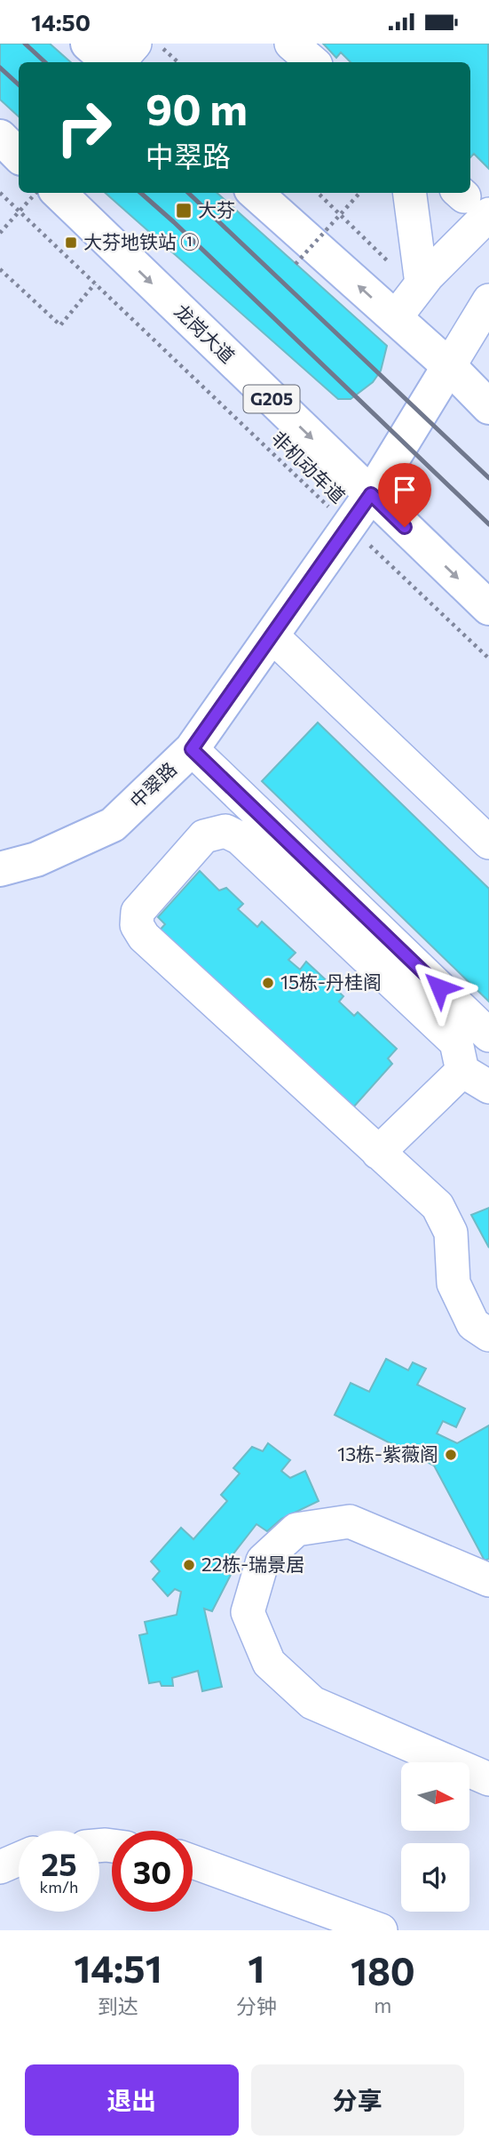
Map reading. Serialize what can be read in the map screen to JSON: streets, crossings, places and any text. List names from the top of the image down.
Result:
{
  "streets": {
    "main road": ["龙岗大道", "G205", "中翠路"],
    "path": ["非机动车道"]
  },
  "crossings": [
    ["龙岗大道", "中翠路"],
    ["非机动车道", "中翠路"]
  ],
  "places": {
    "transit": ["大芬", "大芬地铁站 ①"],
    "other": ["15栋-丹桂阁", "13栋-紫薇阁", "22栋-瑞景居"]
  },
  "north": "right",
  "page": {
    "status": "14:50",
    "turn": ["90 m", "中翠路"],
    "speed": "25 km/h",
    "limit": "30",
    "eta": [
      "14:51",
      "到达",
      "1",
      "分钟",
      "180",
      "m"
    ],
    "buttons": ["退出", "分享"]
  }
}
